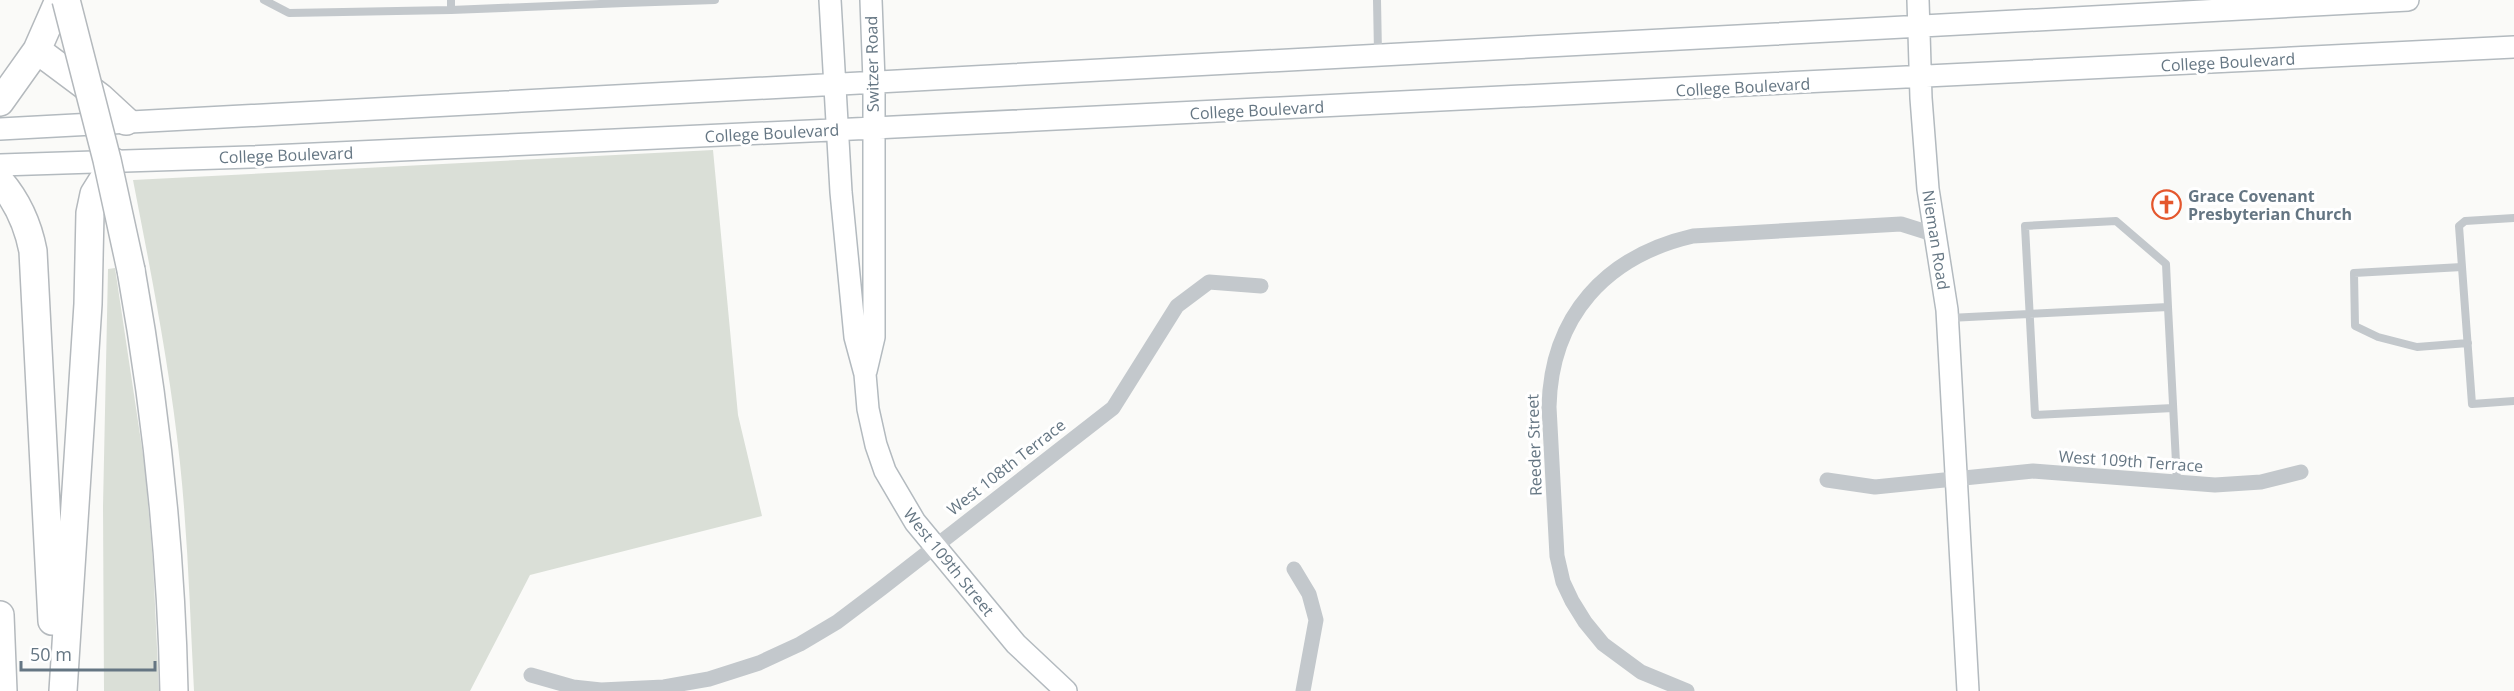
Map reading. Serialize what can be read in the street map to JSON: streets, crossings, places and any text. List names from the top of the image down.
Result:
{
  "streets": {
    "main road": [
      "College Boulevard",
      "Switzer Road",
      "Nieman Road",
      "West 109th Street"
    ],
    "street": ["Reeder Street", "West 109th Terrace", "West 108th Terrace"]
  },
  "crossings": [
    ["College Boulevard", "Switzer Road"],
    ["College Boulevard", "Nieman Road"],
    ["College Boulevard", "West 109th Street"],
    ["Switzer Road", "West 109th Street"],
    ["Nieman Road", "Reeder Street"],
    ["Nieman Road", "West 109th Terrace"],
    ["West 108th Terrace", "West 109th Street"]
  ],
  "places": {
    "church": ["Grace Covenant Presbyterian Church"]
  },
  "scale_bar": "50 m"
}
